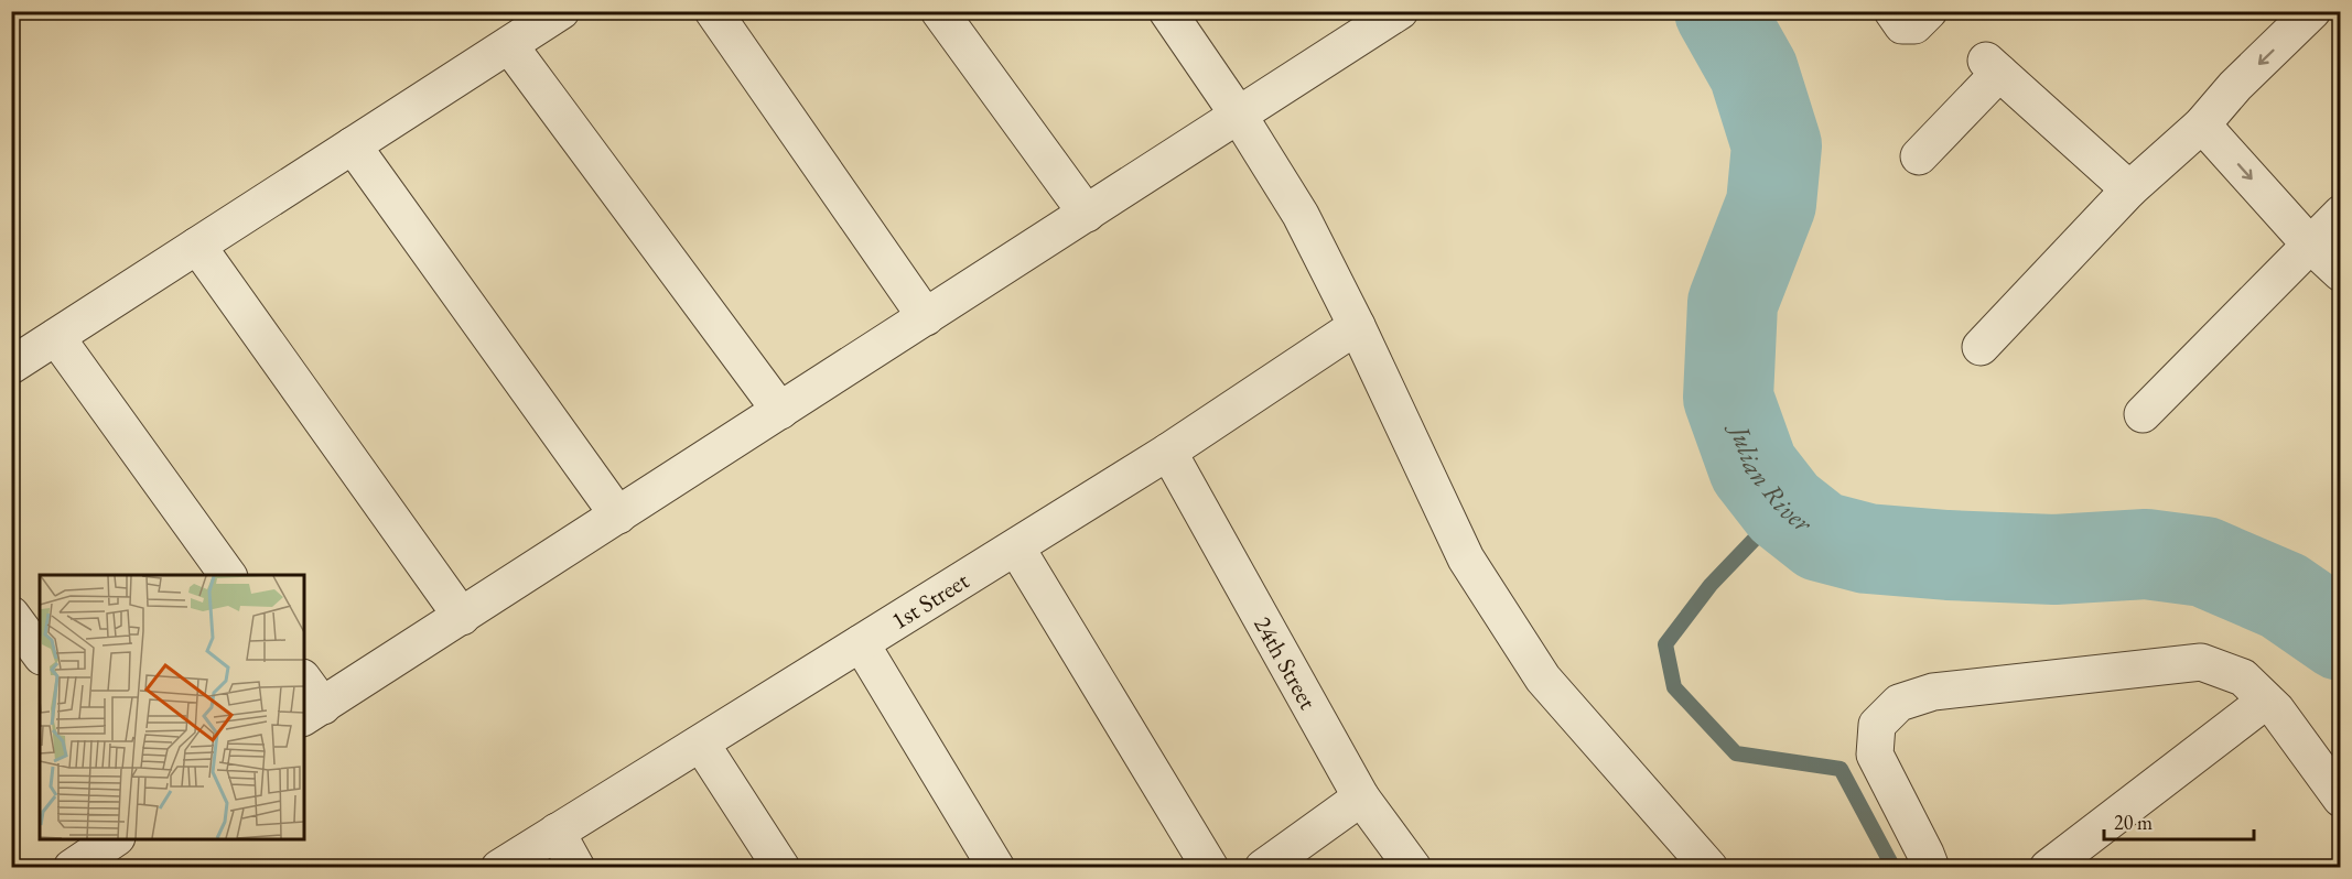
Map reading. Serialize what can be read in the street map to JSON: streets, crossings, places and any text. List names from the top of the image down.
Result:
{
  "streets": {
    "street": ["1st Street", "24th Street"]
  },
  "crossings": [
    ["1st Street", "24th Street"]
  ],
  "water": ["Julian River"],
  "scale_bar": "20 m"
}
